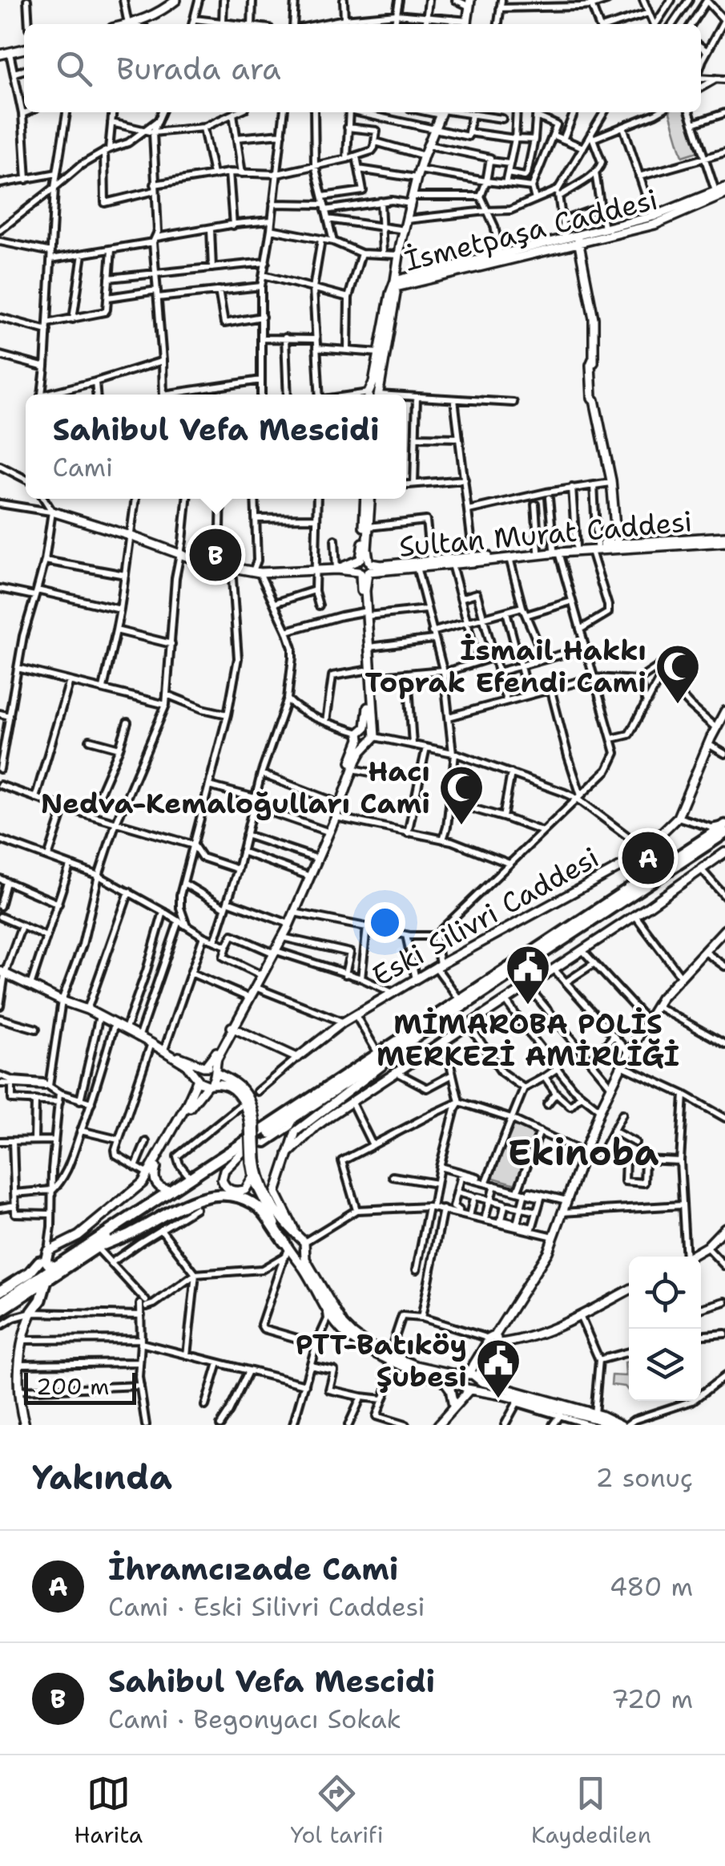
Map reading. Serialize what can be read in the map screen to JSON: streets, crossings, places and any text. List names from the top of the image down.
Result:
{
  "streets": {
    "main road": ["İsmetpaşa Caddesi", "Sultan Murat Caddesi", "Eski Silivri Caddesi"]
  },
  "districts": ["Ekinoba"],
  "places": {
    "mosque": ["İsmail Hakkı Toprak Efendi Cami", "Hacı Nedva-Kemaloğulları Cami"],
    "public building": ["MİMAROBA POLİS MERKEZİ AMİRLİĞİ", "PTT-Batıköy Şubesi"]
  },
  "scale_bar": "200 m",
  "page": {
    "search": "Burada ara",
    "popup": ["Sahibul Vefa Mescidi", "Cami"],
    "pins": ["B", "A"],
    "scale": "200 m",
    "heading": ["Yakında", "2 sonuç"],
    "list": [
      {
        "mark": "A",
        "name": "İhramcızade Cami",
        "note": "Cami · Eski Silivri Caddesi",
        "value": "480 m"
      },
      {
        "mark": "B",
        "name": "Sahibul Vefa Mescidi",
        "note": "Cami · Begonyacı Sokak",
        "value": "720 m"
      }
    ],
    "nav": ["Harita", "Yol tarifi", "Kaydedilen"]
  }
}
